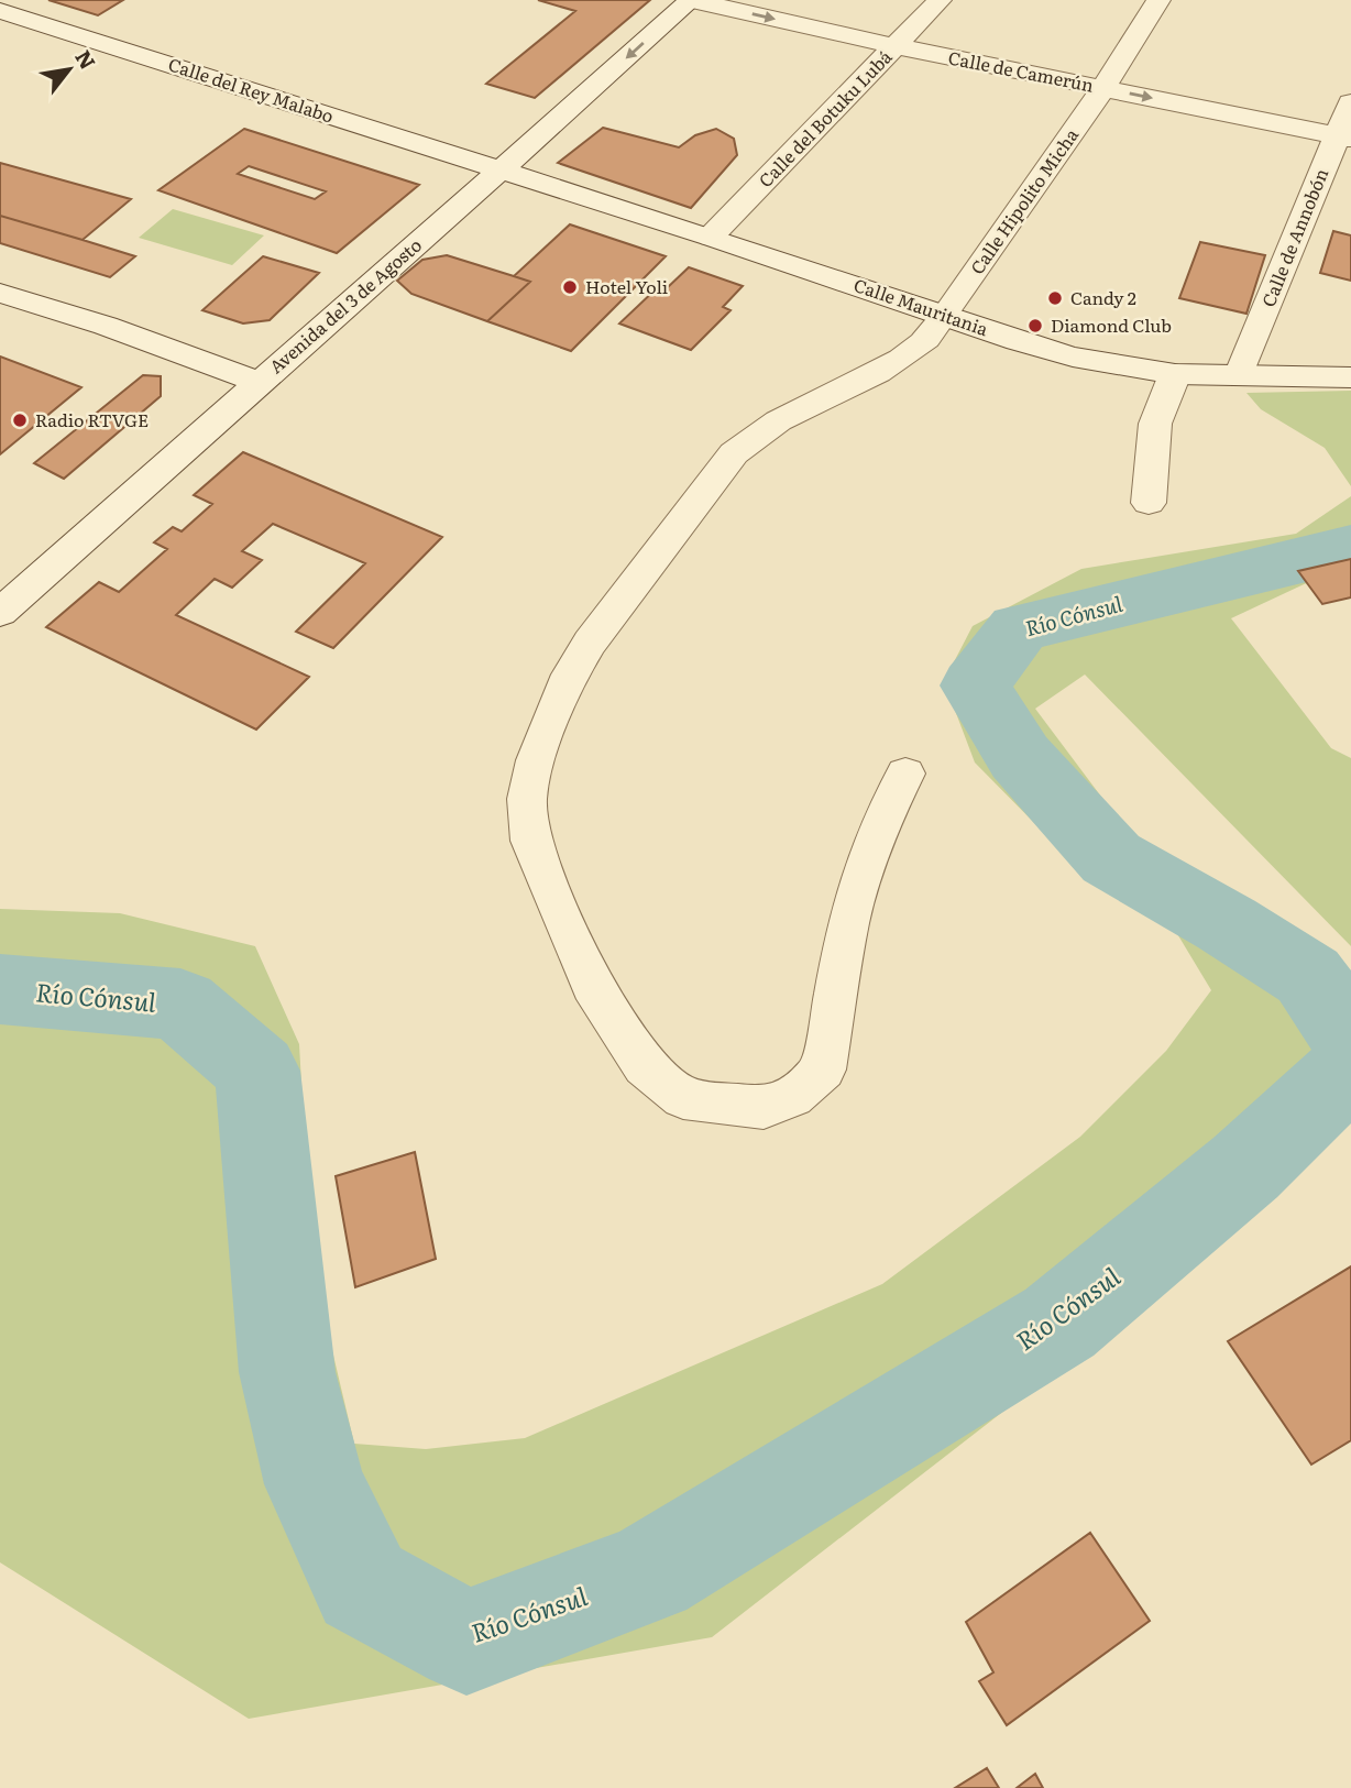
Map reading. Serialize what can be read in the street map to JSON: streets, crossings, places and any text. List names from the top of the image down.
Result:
{
  "streets": {
    "street": [
      "Calle de Camerún",
      "Calle del Rey Malabo",
      "Calle del Botuku Lubá",
      "Calle Hipolito Micha",
      "Calle de Annobón",
      "Avenida del 3 de Agosto",
      "Calle Mauritania"
    ]
  },
  "crossings": [
    ["Calle de Camerún", "Calle del Botuku Lubá"],
    ["Calle de Camerún", "Calle Hipolito Micha"],
    ["Calle de Camerún", "Calle de Annobón"],
    ["Calle de Camerún", "Avenida del 3 de Agosto"],
    ["Calle del Rey Malabo", "Avenida del 3 de Agosto"],
    ["Calle del Rey Malabo", "Calle Mauritania"],
    ["Calle del Botuku Lubá", "Calle Mauritania"],
    ["Calle Hipolito Micha", "Calle Mauritania"],
    ["Calle de Annobón", "Calle Mauritania"],
    ["Avenida del 3 de Agosto", "Calle Mauritania"]
  ],
  "one_way": ["Calle de Camerún"],
  "water": ["Río Cónsul"],
  "places": [
    "Hotel Yoli",
    "Candy 2",
    "Diamond Club",
    "Radio RTVGE"
  ],
  "north": "top right"
}
